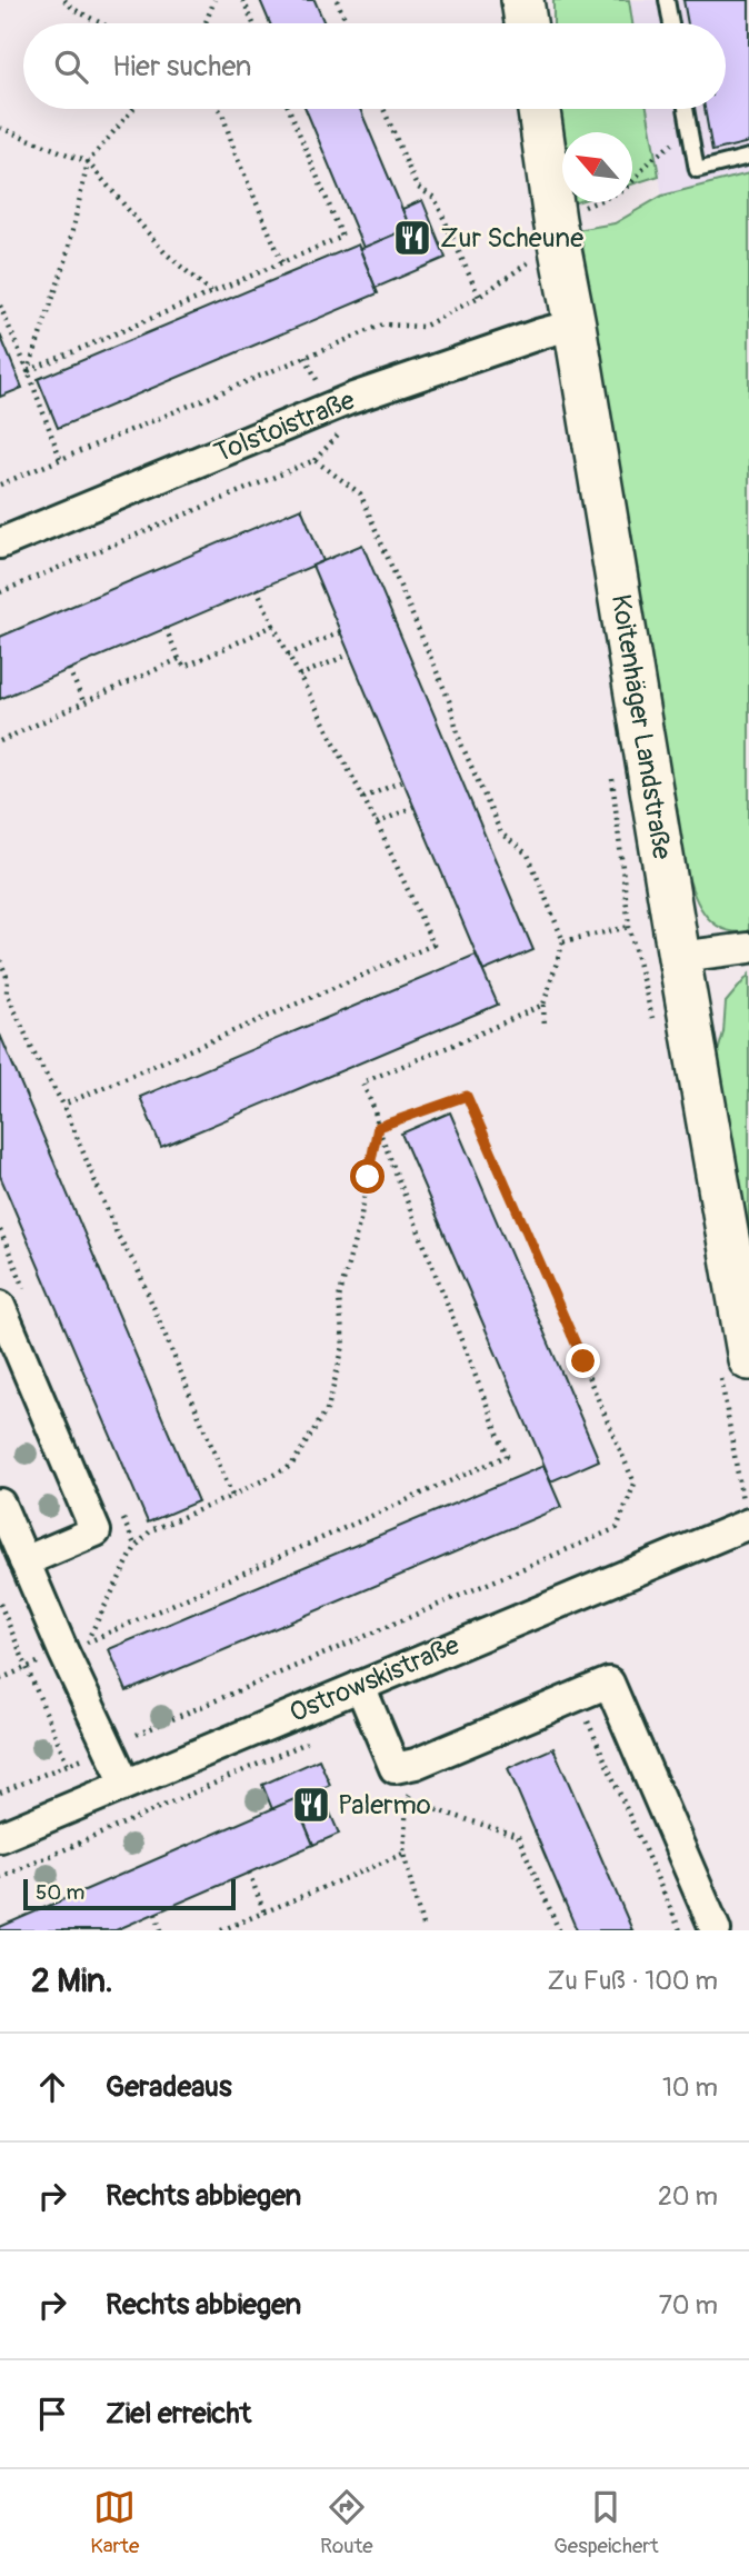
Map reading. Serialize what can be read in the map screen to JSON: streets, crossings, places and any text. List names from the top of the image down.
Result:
{
  "streets": {
    "main road": ["Koitenhäger Landstraße"],
    "street": ["Tolstoistraße", "Ostrowskistraße"]
  },
  "crossings": [
    ["Tolstoistraße", "Koitenhäger Landstraße"]
  ],
  "places": {
    "restaurant": ["Zur Scheune", "Palermo"]
  },
  "scale_bar": "50 m",
  "north": "top left",
  "page": {
    "search": "Hier suchen",
    "scale": "50 m",
    "heading": ["2 Min.", "Zu Fuß · 100 m"],
    "list": [
      ["Geradeaus", "10 m"],
      ["Rechts abbiegen", "20 m"],
      ["Rechts abbiegen", "70 m"],
      "Ziel erreicht"
    ],
    "nav": ["Karte", "Route", "Gespeichert"]
  }
}
